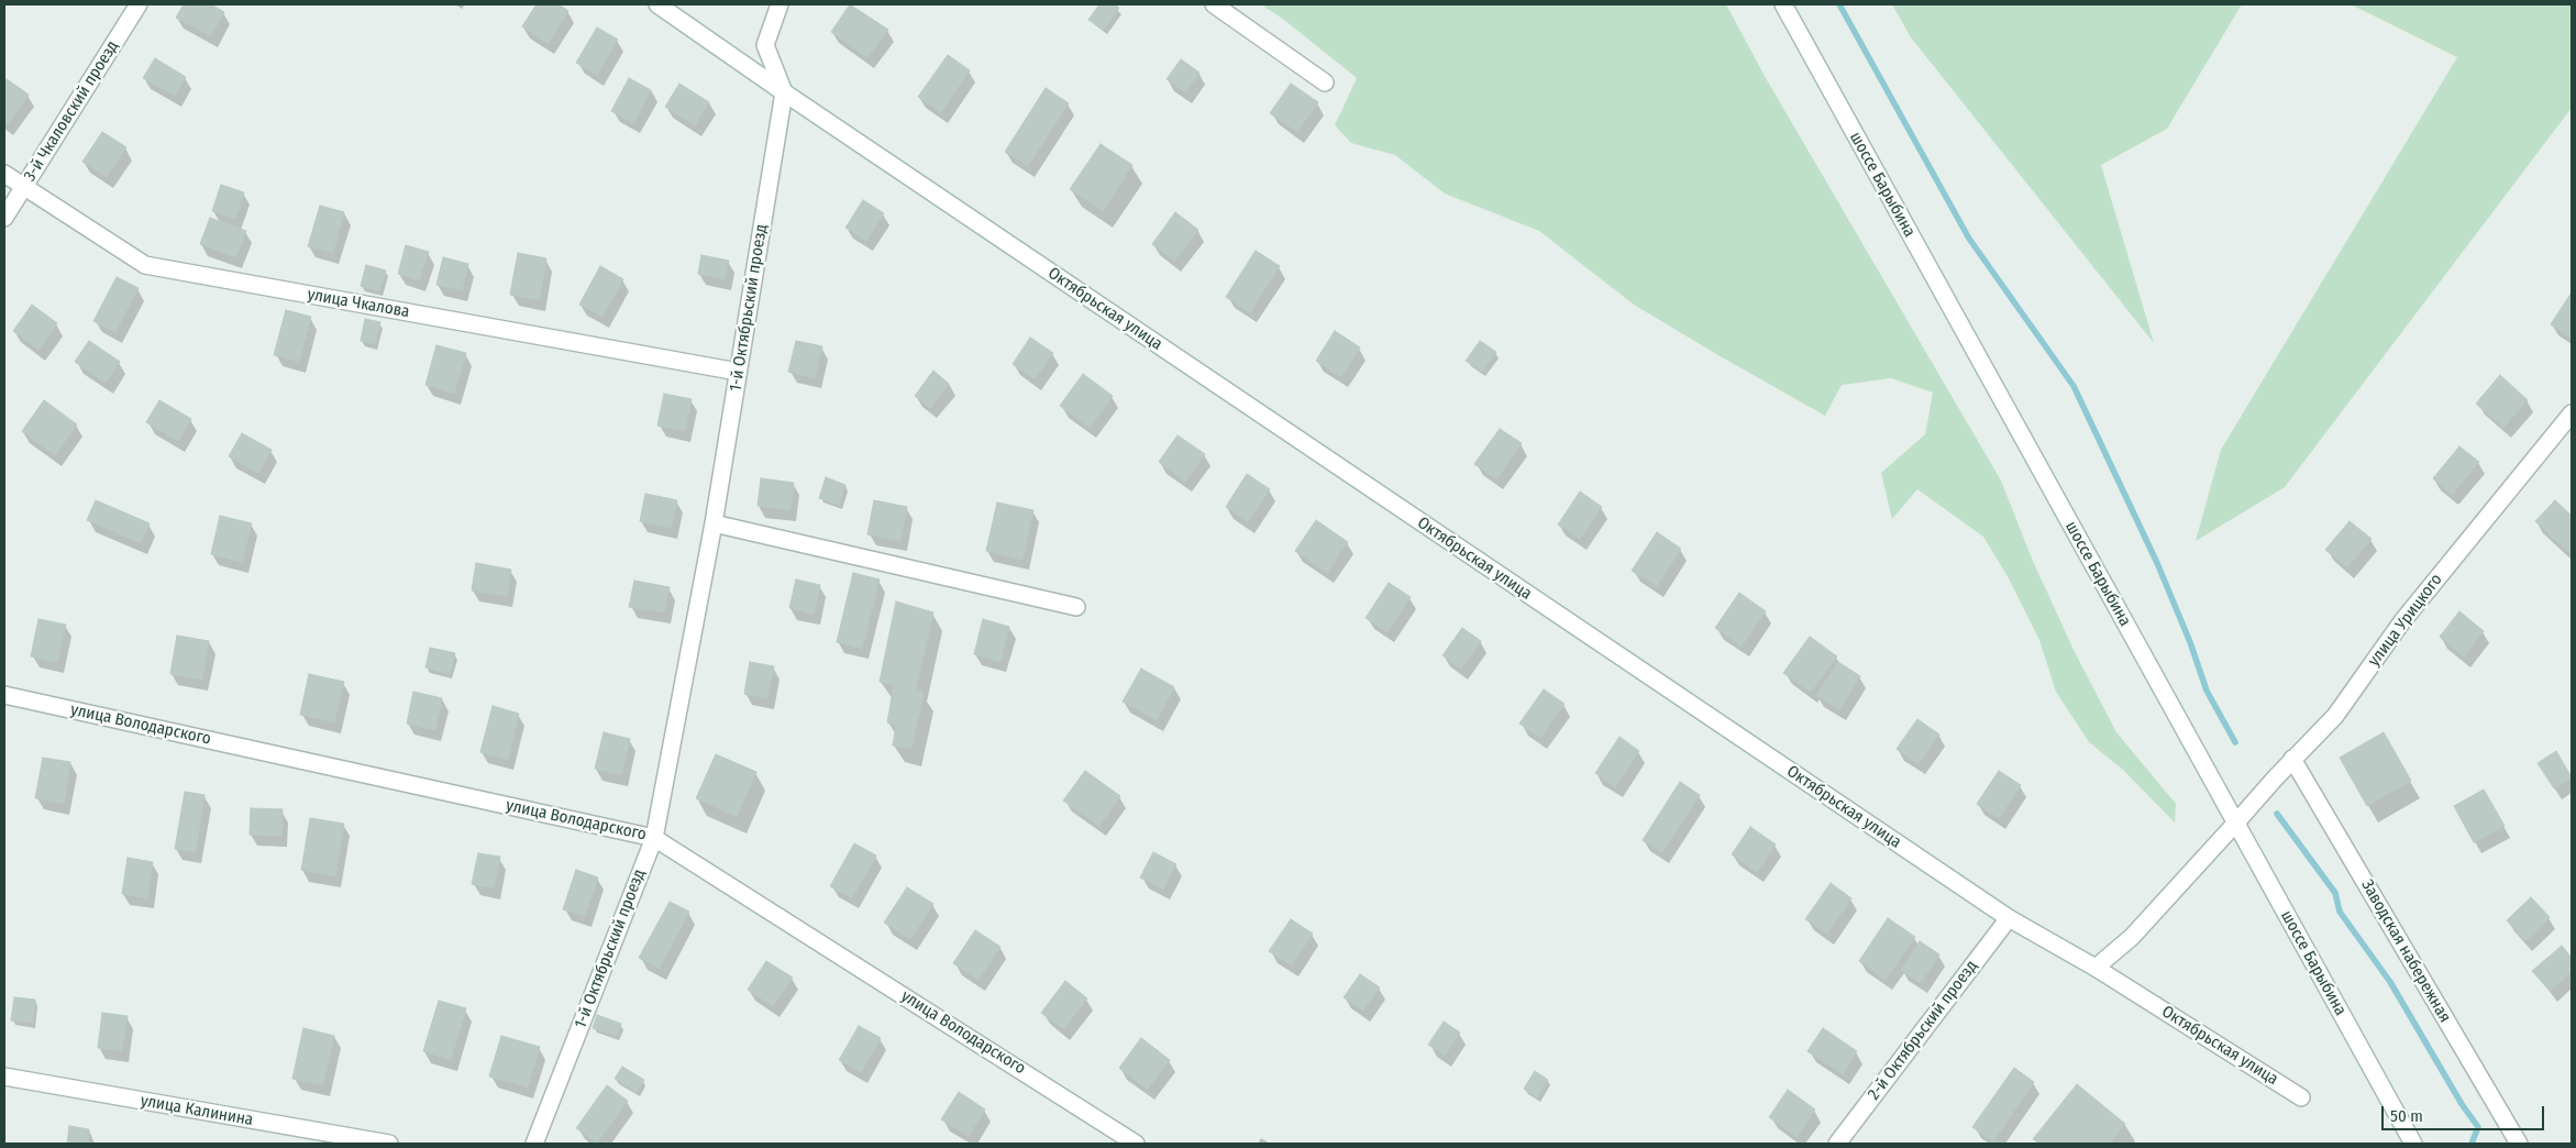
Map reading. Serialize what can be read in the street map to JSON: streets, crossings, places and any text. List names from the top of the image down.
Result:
{
  "streets": {
    "street": [
      "3-й Чкаловский проезд",
      "шоссе Барыбина",
      "улица Чкалова",
      "1-й Октябрьский проезд",
      "Октябрьская улица",
      "улица Урицкого",
      "улица Володарского",
      "Заводская набережная",
      "2-й Октябрьский проезд",
      "улица Калинина"
    ]
  },
  "crossings": [
    ["3-й Чкаловский проезд", "улица Чкалова"],
    ["шоссе Барыбина", "улица Урицкого"],
    ["улица Чкалова", "1-й Октябрьский проезд"],
    ["1-й Октябрьский проезд", "Октябрьская улица"],
    ["1-й Октябрьский проезд", "улица Володарского"],
    ["Октябрьская улица", "улица Урицкого"],
    ["Октябрьская улица", "2-й Октябрьский проезд"],
    ["улица Урицкого", "Заводская набережная"]
  ],
  "scale_bar": "50 m"
}
